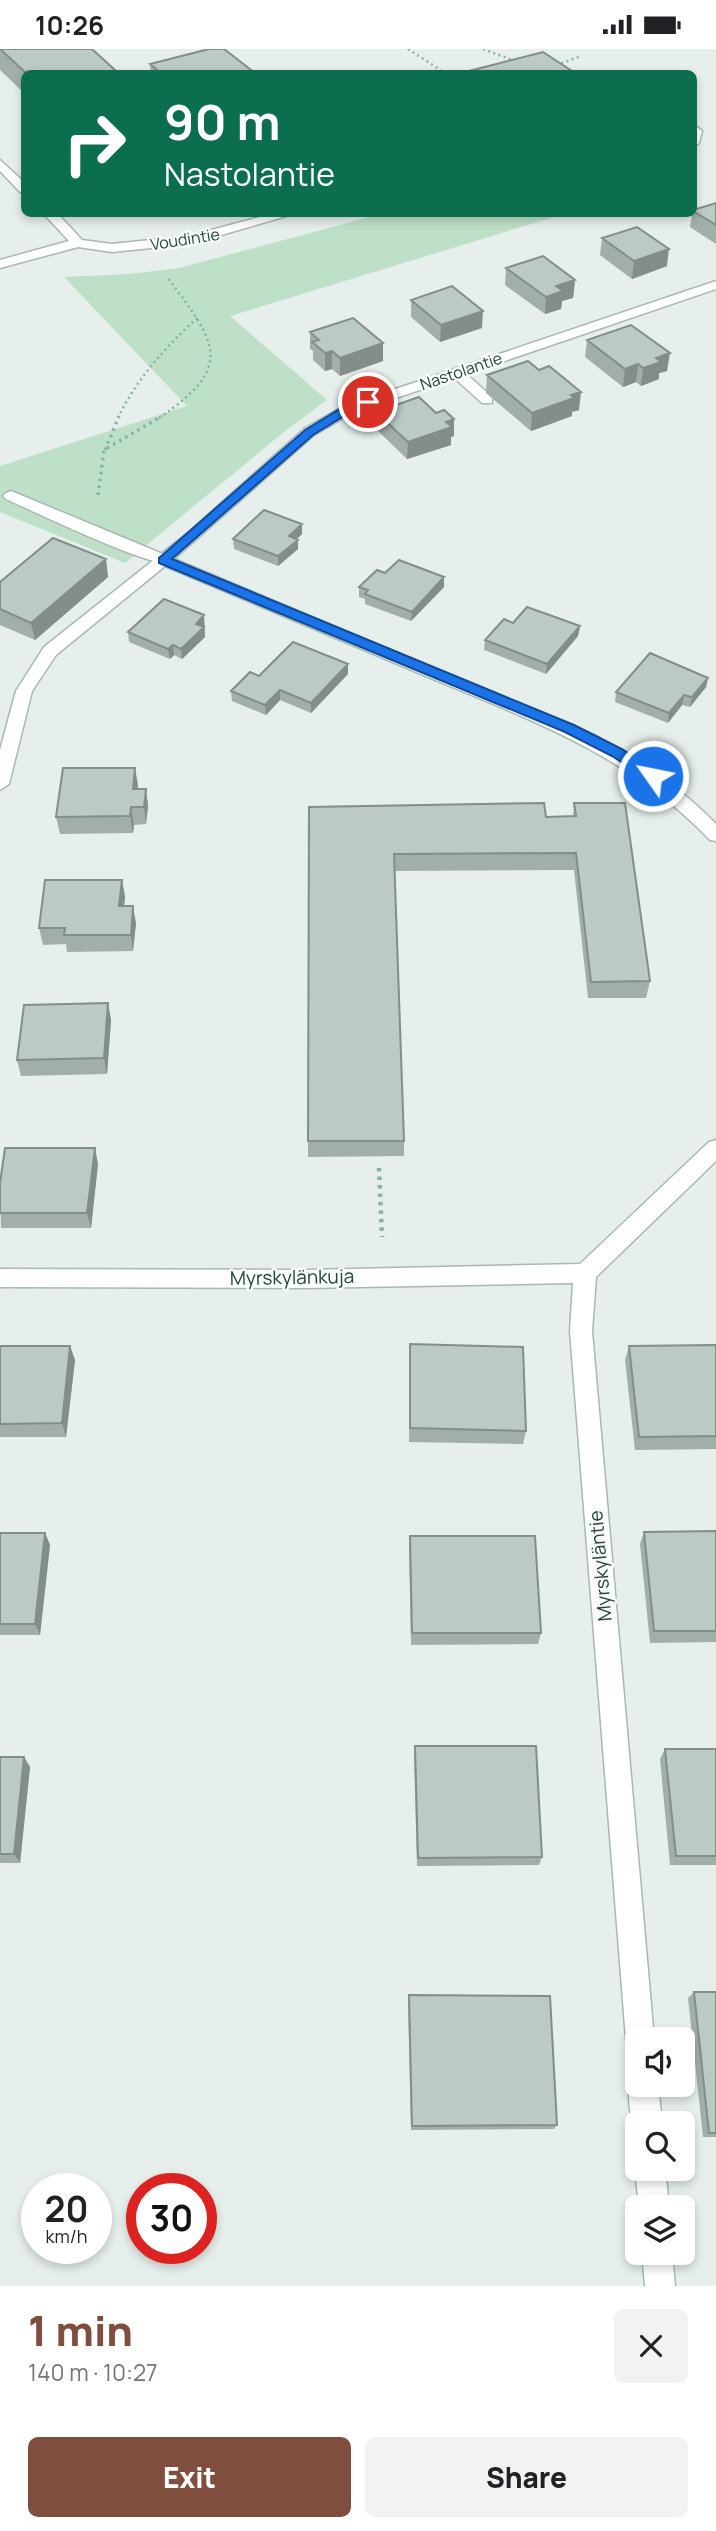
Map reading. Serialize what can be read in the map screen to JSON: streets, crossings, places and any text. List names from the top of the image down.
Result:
{
  "streets": {
    "street": [
      "Voudintie",
      "Nastolantie",
      "Myrskylänkuja",
      "Myrskyläntie"
    ]
  },
  "crossings": [
    ["Myrskylänkuja", "Myrskyläntie"]
  ],
  "page": {
    "status": "10:26",
    "turn": ["90 m", "Nastolantie"],
    "speed": "20 km/h",
    "limit": "30",
    "heading": ["1 min", "140 m · 10:27"],
    "buttons": ["Exit", "Share"]
  }
}
